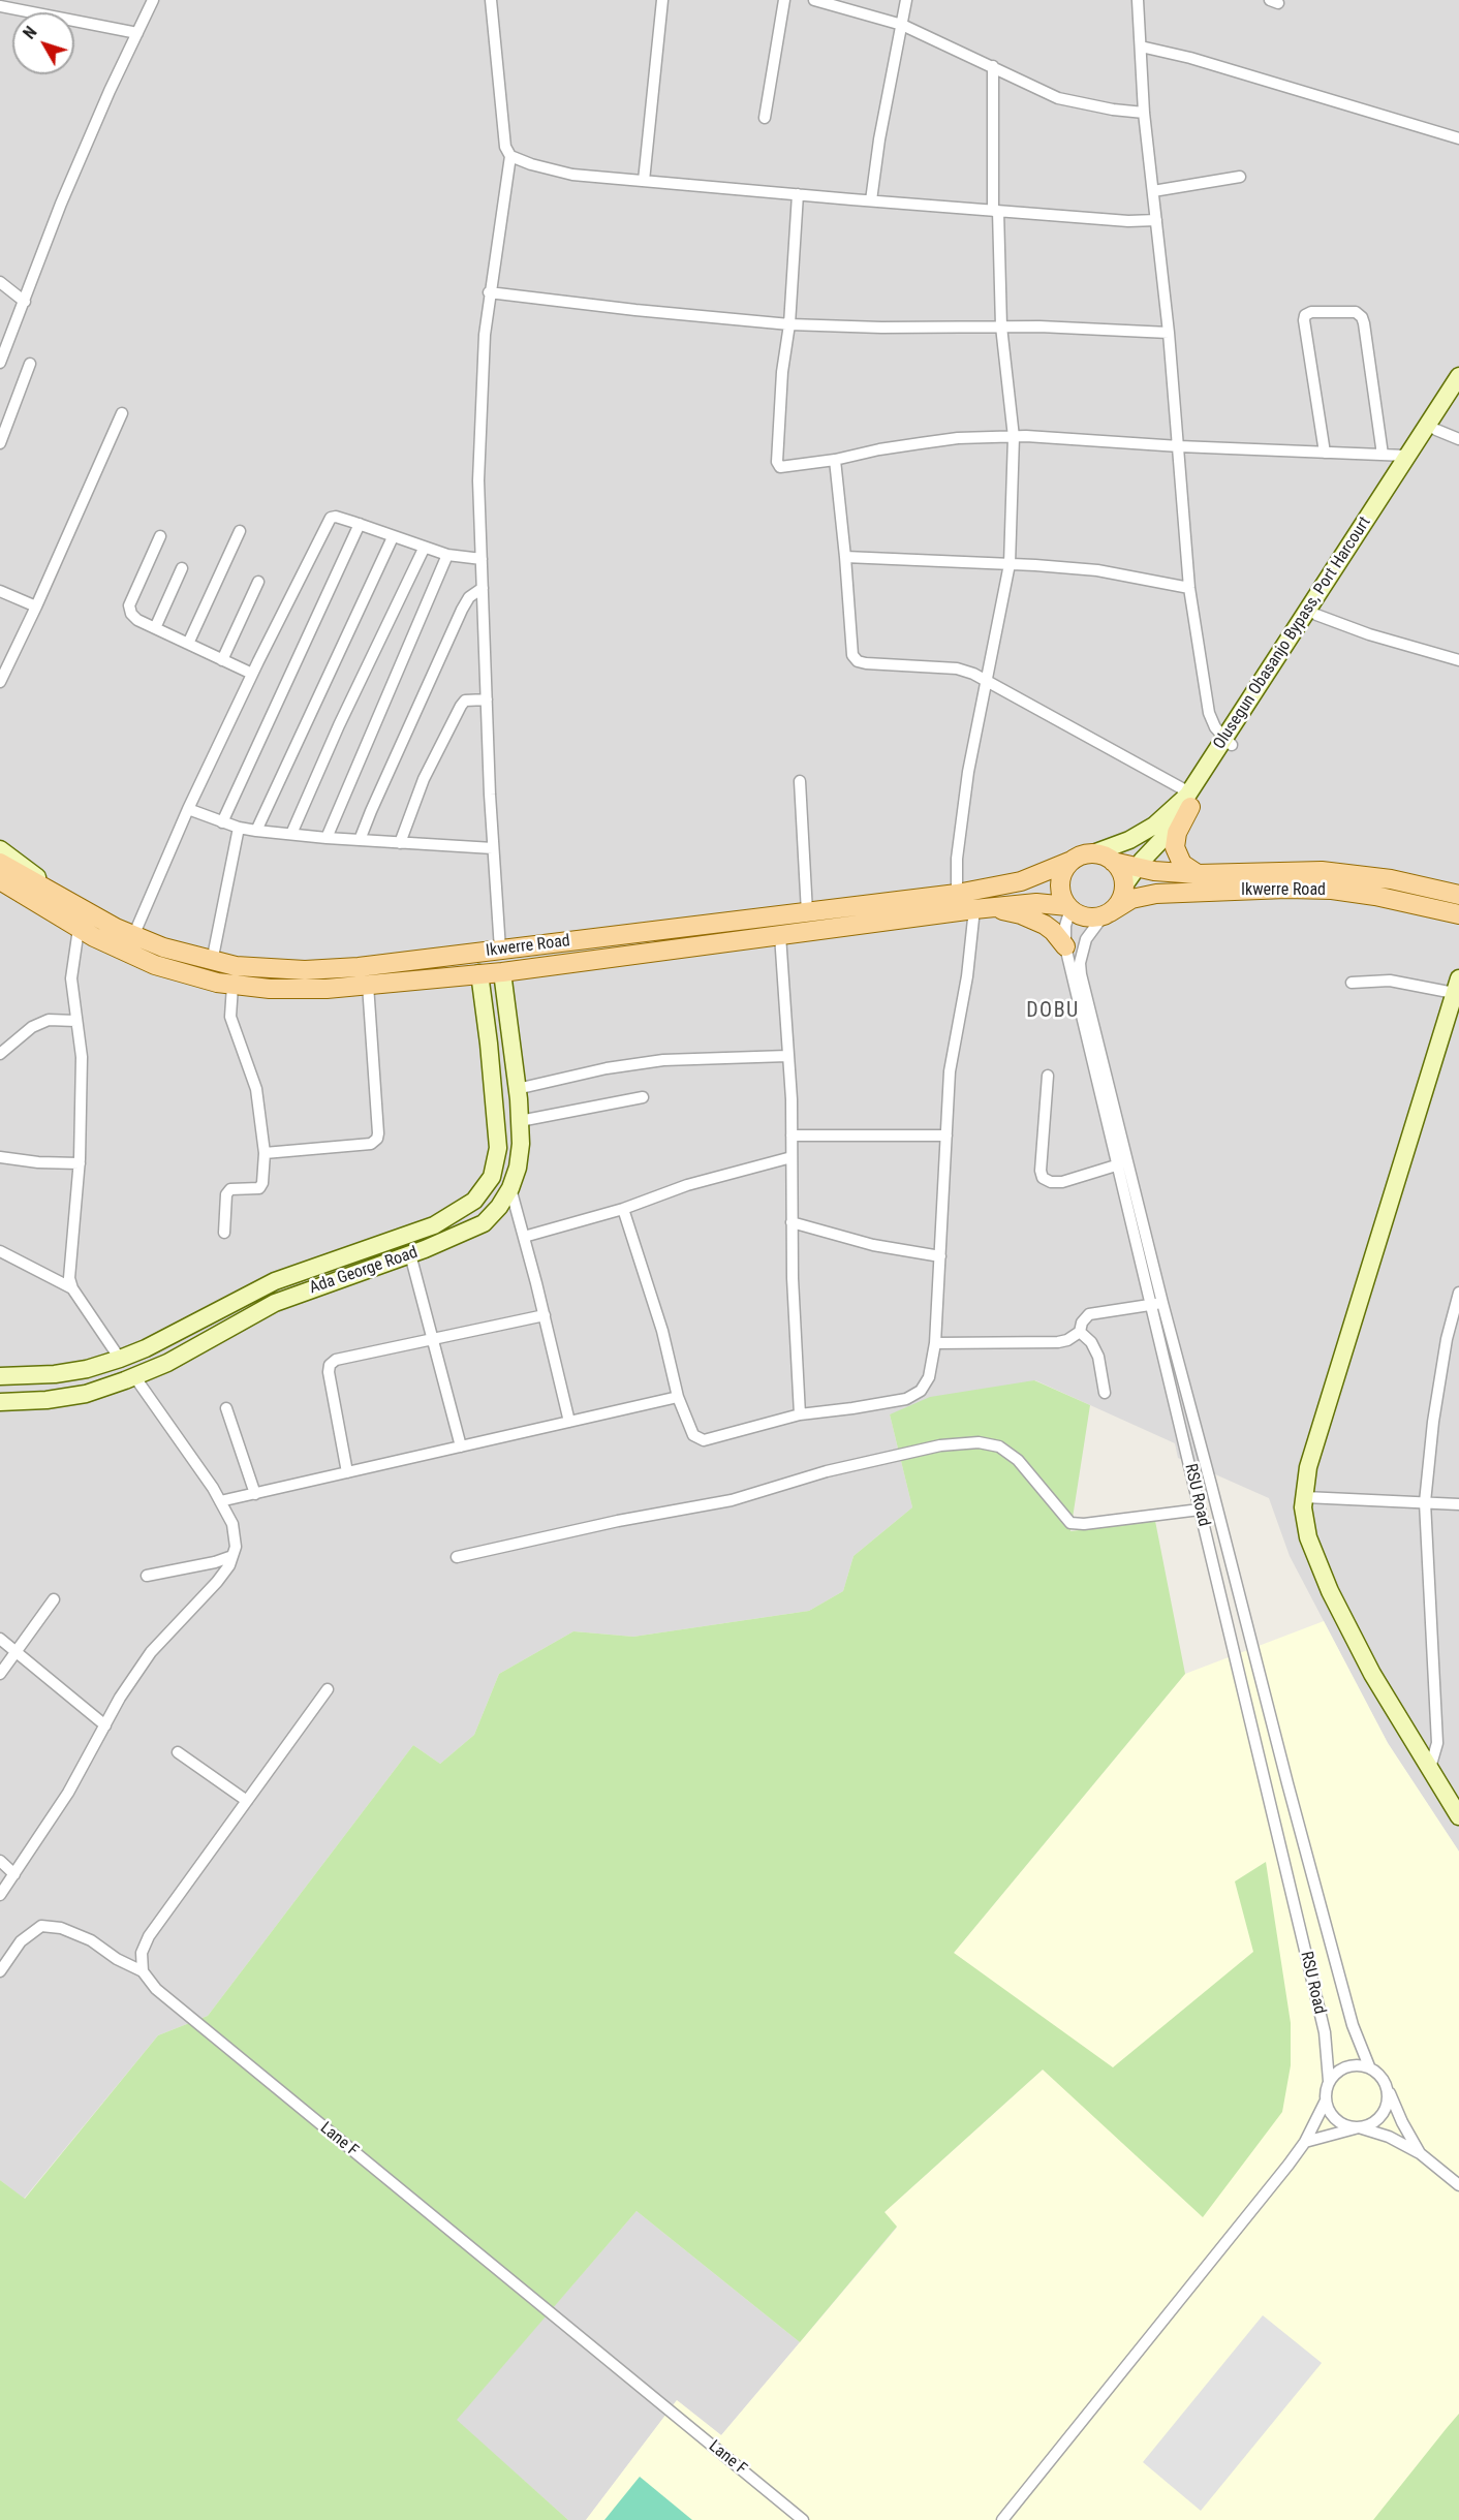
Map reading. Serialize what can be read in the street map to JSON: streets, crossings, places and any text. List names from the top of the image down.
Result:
{
  "streets": {
    "main road": ["Ikwerre Road"],
    "street": [
      "Olusegun Obasanjo Bypass, Port Harcourt",
      "Ada George Road",
      "RSU Road",
      "Lane F"
    ]
  },
  "crossings": [
    ["Olusegun Obasanjo Bypass, Port Harcourt", "Ikwerre Road"],
    ["Olusegun Obasanjo Bypass, Port Harcourt", "RSU Road"],
    ["Ikwerre Road", "Ada George Road"],
    ["Ikwerre Road", "RSU Road"]
  ],
  "districts": ["DOBU"],
  "north": "top left"
}
